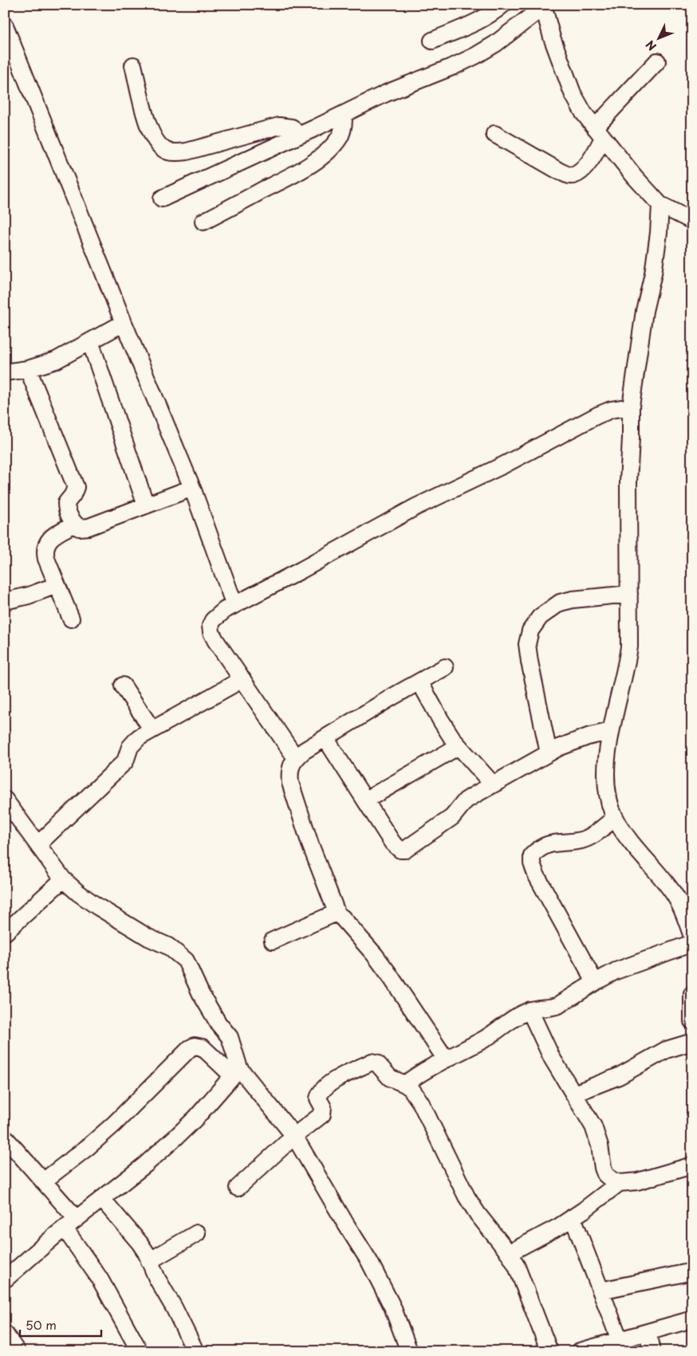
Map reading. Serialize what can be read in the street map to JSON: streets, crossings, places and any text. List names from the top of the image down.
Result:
{
  "scale_bar": "50 m",
  "north": "bottom left"
}
